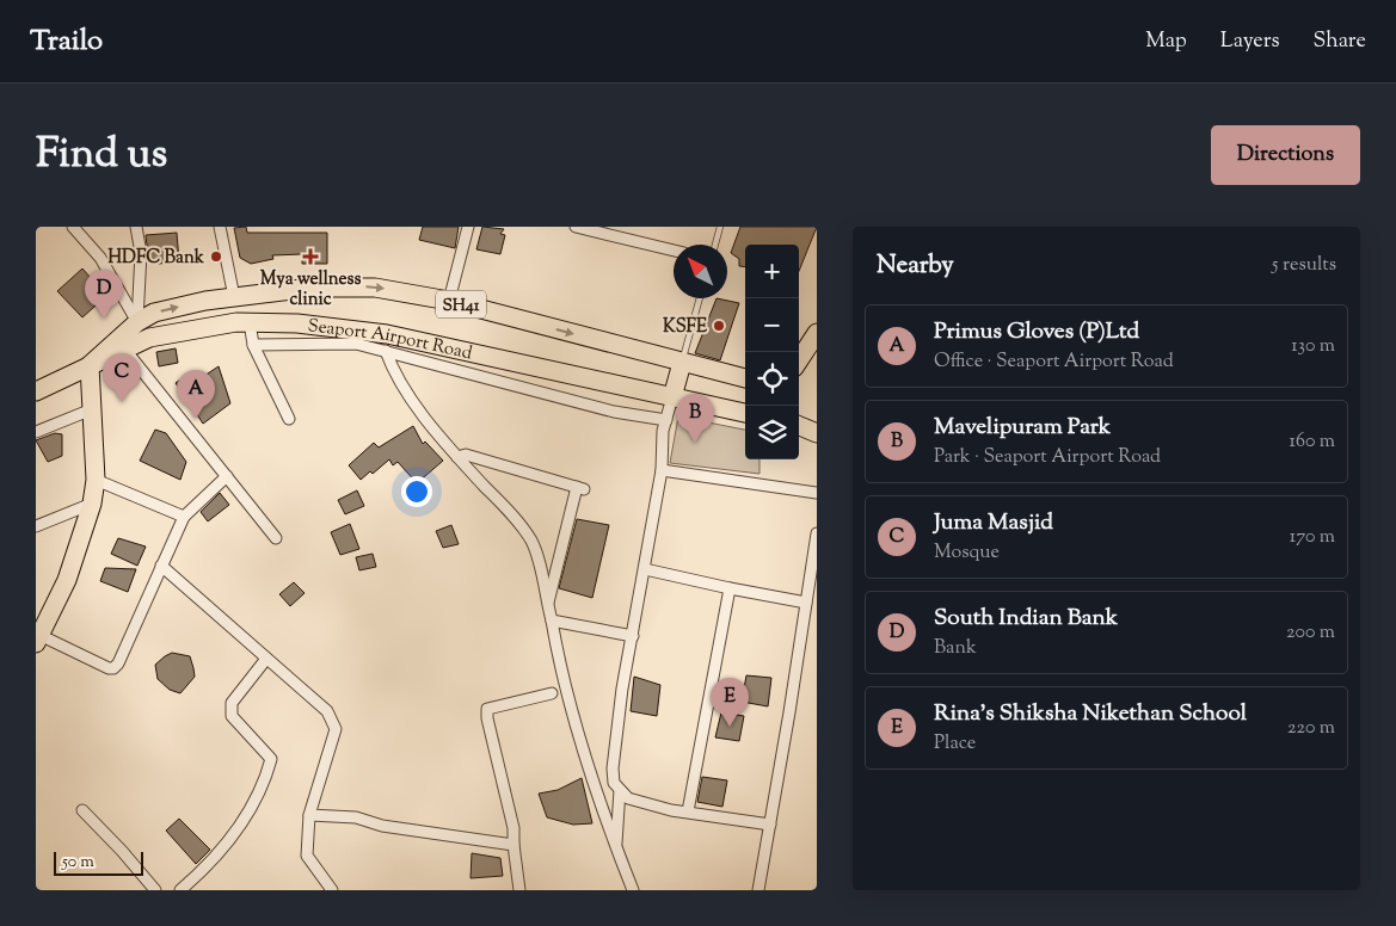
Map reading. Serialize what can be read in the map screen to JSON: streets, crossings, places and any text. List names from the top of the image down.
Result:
{
  "streets": {
    "main road": ["SH41", "Seaport Airport Road"]
  },
  "crossings": [
    ["SH41", "Seaport Airport Road"]
  ],
  "places": {
    "other": ["HDFC Bank", "KSFE"],
    "health": ["Mya wellness clinic"]
  },
  "scale_bar": "50 m",
  "north": "top left",
  "page": {
    "header": "Trailo",
    "nav": ["Map", "Layers", "Share"],
    "title": "Find us",
    "buttons": "Directions",
    "heading": ["Nearby", "5 results"],
    "map_buttons": ["+", "−"],
    "pins": [
      "D",
      "C",
      "A",
      "B",
      "E"
    ],
    "list": [
      {
        "mark": "A",
        "name": "Primus Gloves (P)Ltd",
        "note": "Office · Seaport Airport Road",
        "value": "130 m"
      },
      {
        "mark": "B",
        "name": "Mavelipuram Park",
        "note": "Park · Seaport Airport Road",
        "value": "160 m"
      },
      {
        "mark": "C",
        "name": "Juma Masjid",
        "note": "Mosque",
        "value": "170 m"
      },
      {
        "mark": "D",
        "name": "South Indian Bank",
        "note": "Bank",
        "value": "200 m"
      },
      {
        "mark": "E",
        "name": "Rina's Shiksha Nikethan School",
        "note": "Place",
        "value": "220 m"
      }
    ],
    "scale": "50 m"
  }
}
